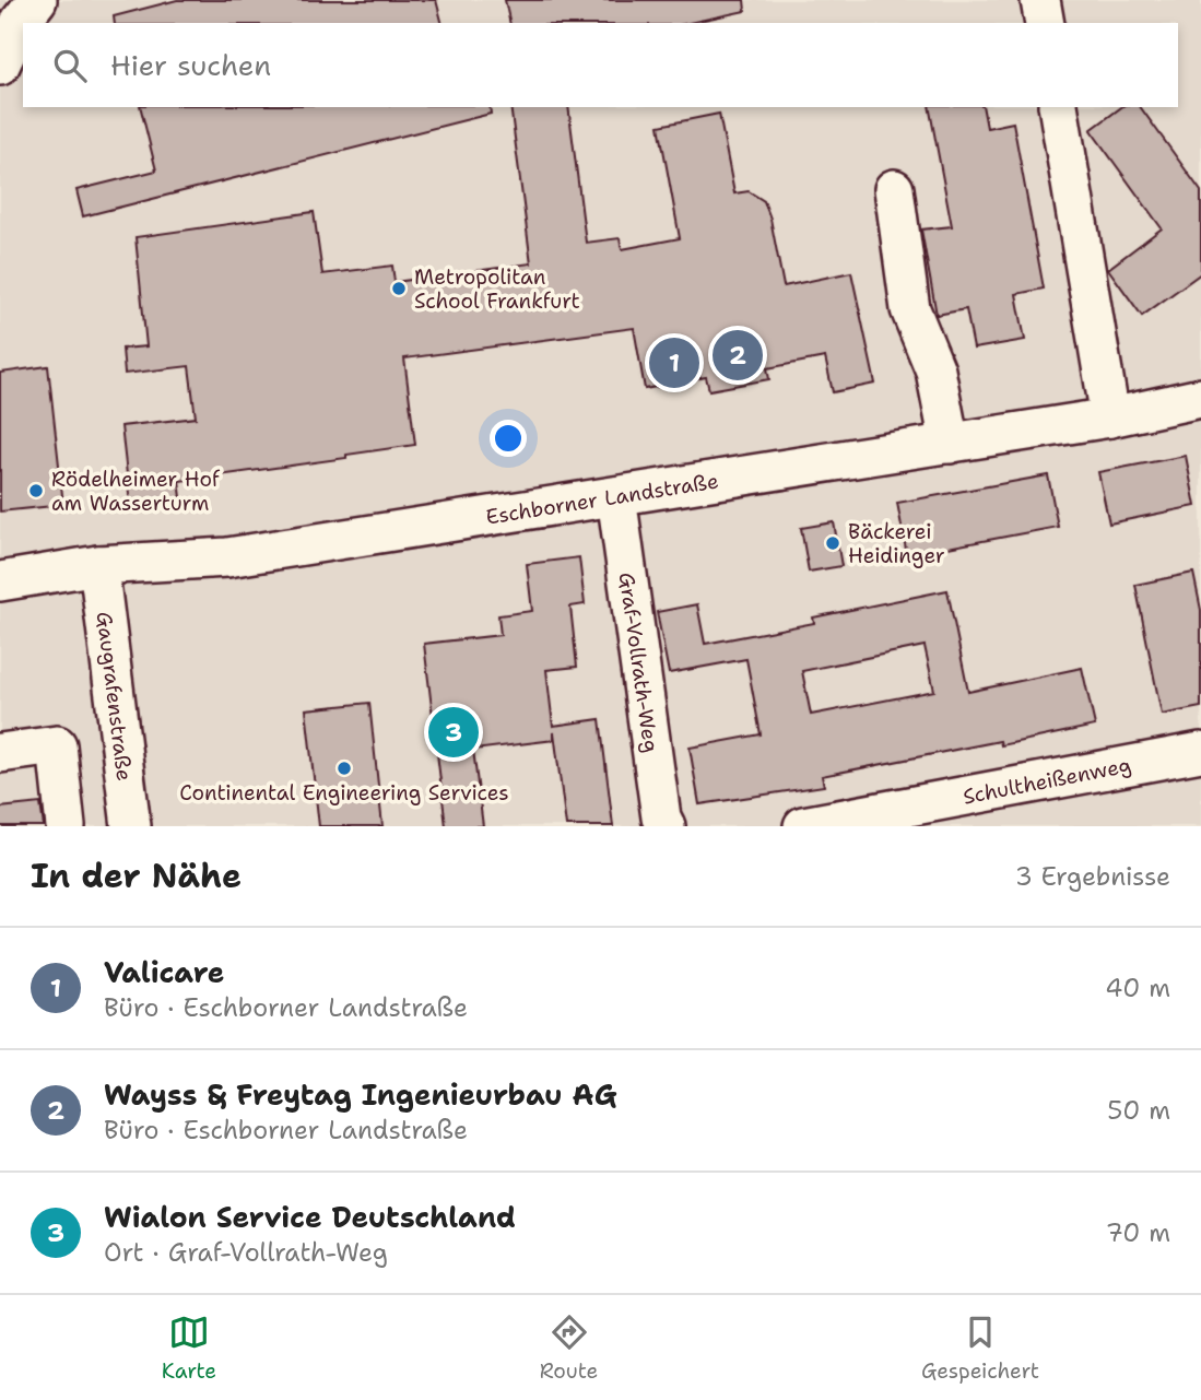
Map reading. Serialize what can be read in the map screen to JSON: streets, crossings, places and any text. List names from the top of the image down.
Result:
{
  "streets": {
    "street": [
      "Eschborner Landstraße",
      "Graf-Vollrath-Weg",
      "Gaugrafenstraße",
      "Schultheißenweg"
    ]
  },
  "crossings": [
    ["Eschborner Landstraße", "Graf-Vollrath-Weg"],
    ["Eschborner Landstraße", "Gaugrafenstraße"]
  ],
  "places": [
    "Metropolitan School Frankfurt",
    "Rödelheimer Hof am Wasserturm",
    "Bäckerei Heidinger",
    "Continental Engineering Services"
  ],
  "page": {
    "search": "Hier suchen",
    "pins": ["2", "1", "3"],
    "heading": ["In der Nähe", "3 Ergebnisse"],
    "list": [
      {
        "mark": "1",
        "name": "Valicare",
        "note": "Büro · Eschborner Landstraße",
        "value": "40 m"
      },
      {
        "mark": "2",
        "name": "Wayss & Freytag Ingenieurbau AG",
        "note": "Büro · Eschborner Landstraße",
        "value": "50 m"
      },
      {
        "mark": "3",
        "name": "Wialon Service Deutschland",
        "note": "Ort · Graf-Vollrath-Weg",
        "value": "70 m"
      }
    ],
    "nav": ["Karte", "Route", "Gespeichert"]
  }
}
